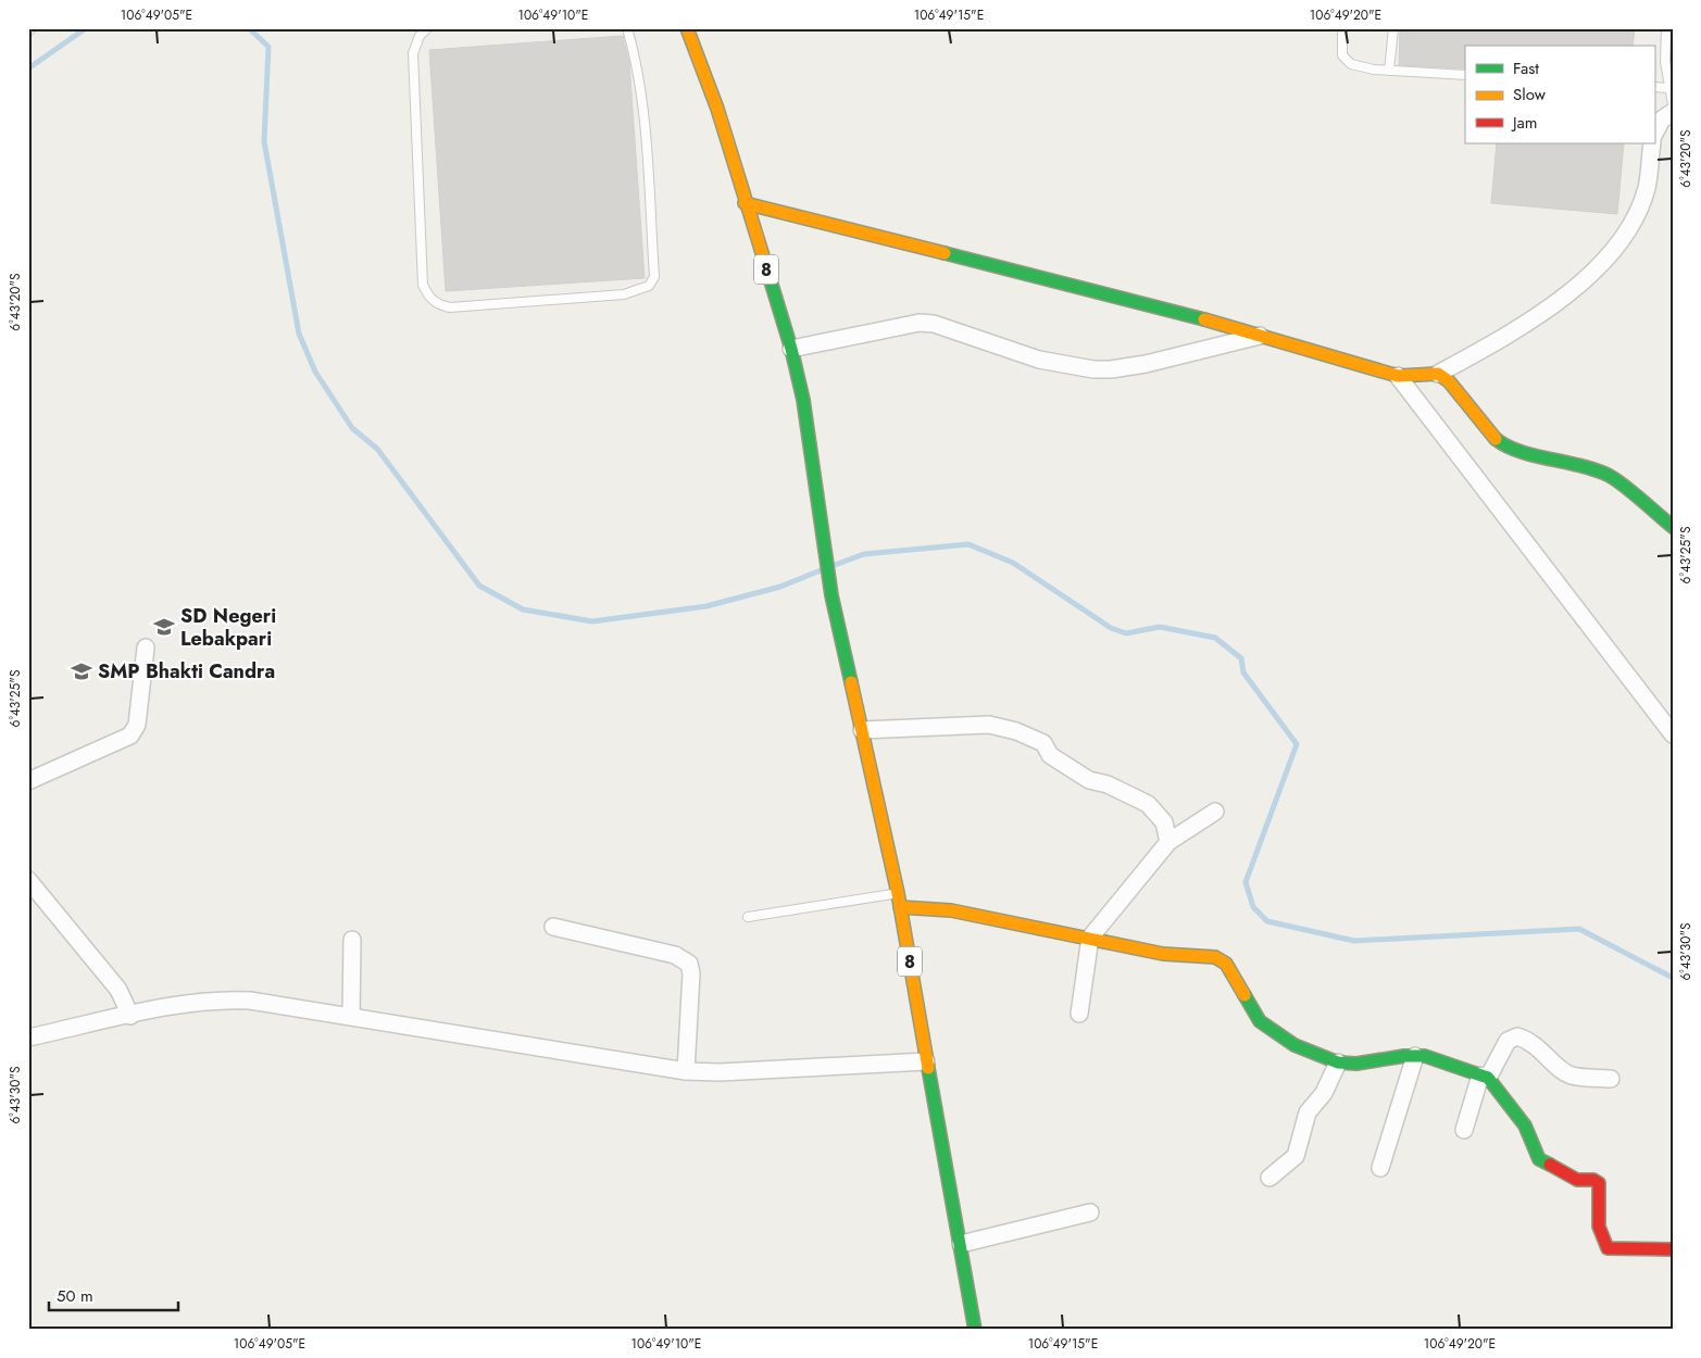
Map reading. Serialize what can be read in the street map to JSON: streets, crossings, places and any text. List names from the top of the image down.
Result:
{
  "streets": {
    "main road": ["8"]
  },
  "places": {
    "school or university": ["SD Negeri Lebakpari", "SMP Bhakti Candra"]
  },
  "legend": ["Fast", "Slow", "Jam"],
  "scale_bar": "50 m",
  "coordinates": [
    "106°49'05\"E",
    "106°49'10\"E",
    "106°49'15\"E",
    "106°49'20\"E",
    "6°43'20\"S",
    "6°43'25\"S",
    "6°43'30\"S"
  ]
}
